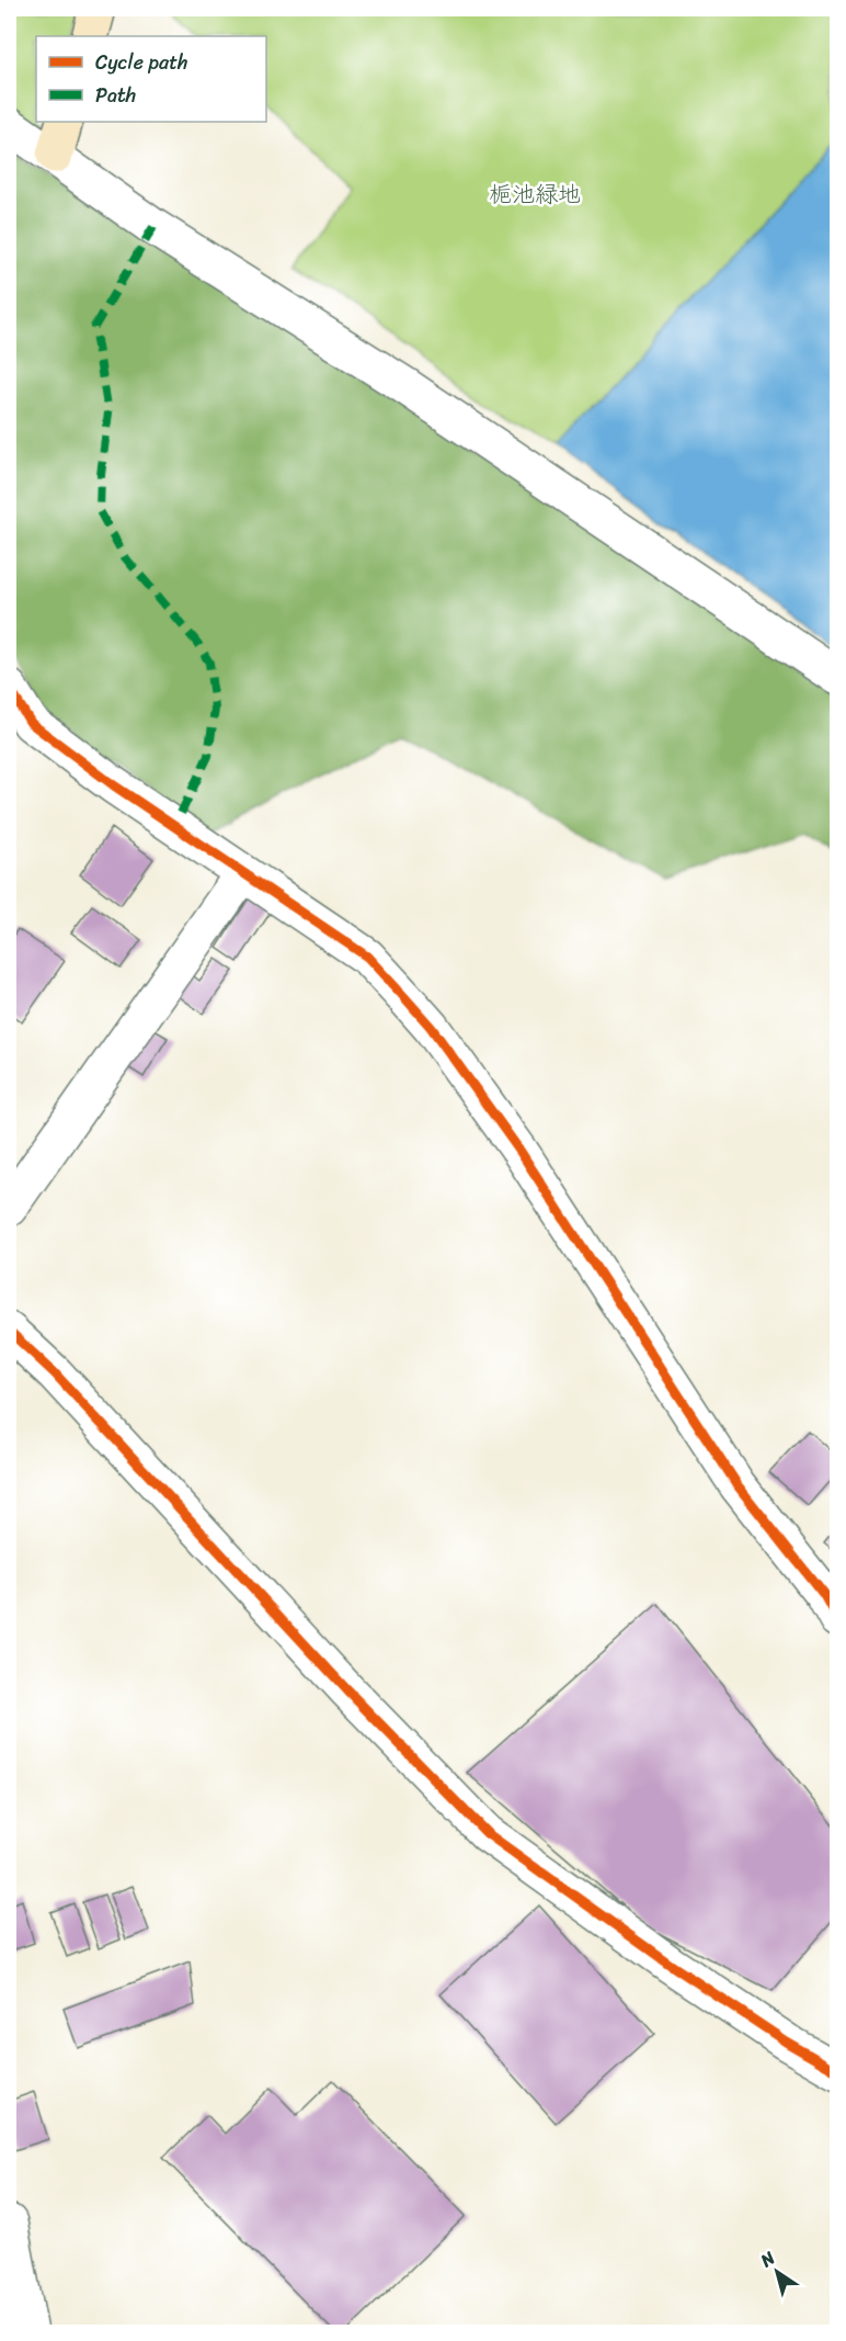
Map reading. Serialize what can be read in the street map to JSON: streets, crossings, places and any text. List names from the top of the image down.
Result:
{
  "parks": ["梔池緑地"],
  "legend": ["Cycle path", "Path"],
  "north": "top left"
}
